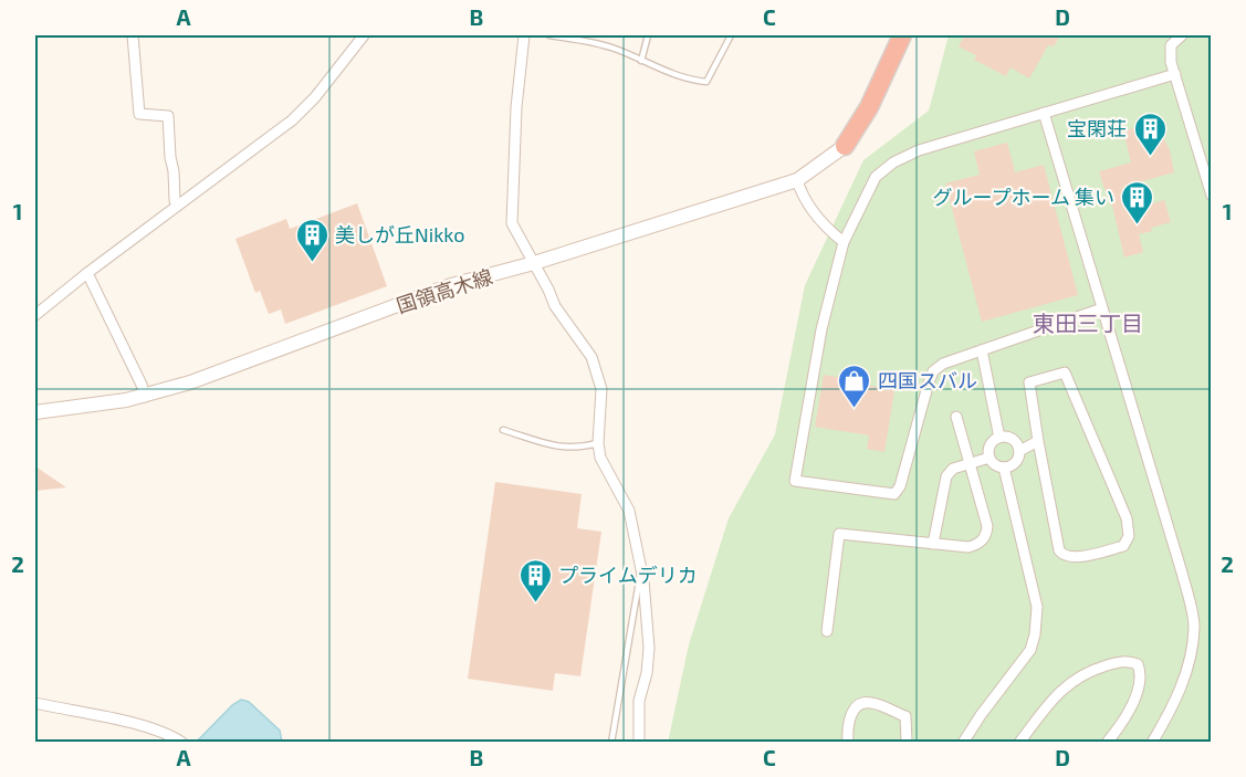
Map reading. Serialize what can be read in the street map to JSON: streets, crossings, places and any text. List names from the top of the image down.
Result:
{
  "streets": {
    "main road": ["国領高木線"]
  },
  "districts": ["東田三丁目"],
  "places": {
    "building": [
      "宝閑荘",
      "グループホーム 集い",
      "美しが丘Nikko",
      "プライムデリカ"
    ],
    "shop": ["四国スバル"]
  },
  "grid": {
    "columns": [
      "A",
      "B",
      "C",
      "D"
    ],
    "rows": ["1", "2"]
  }
}
